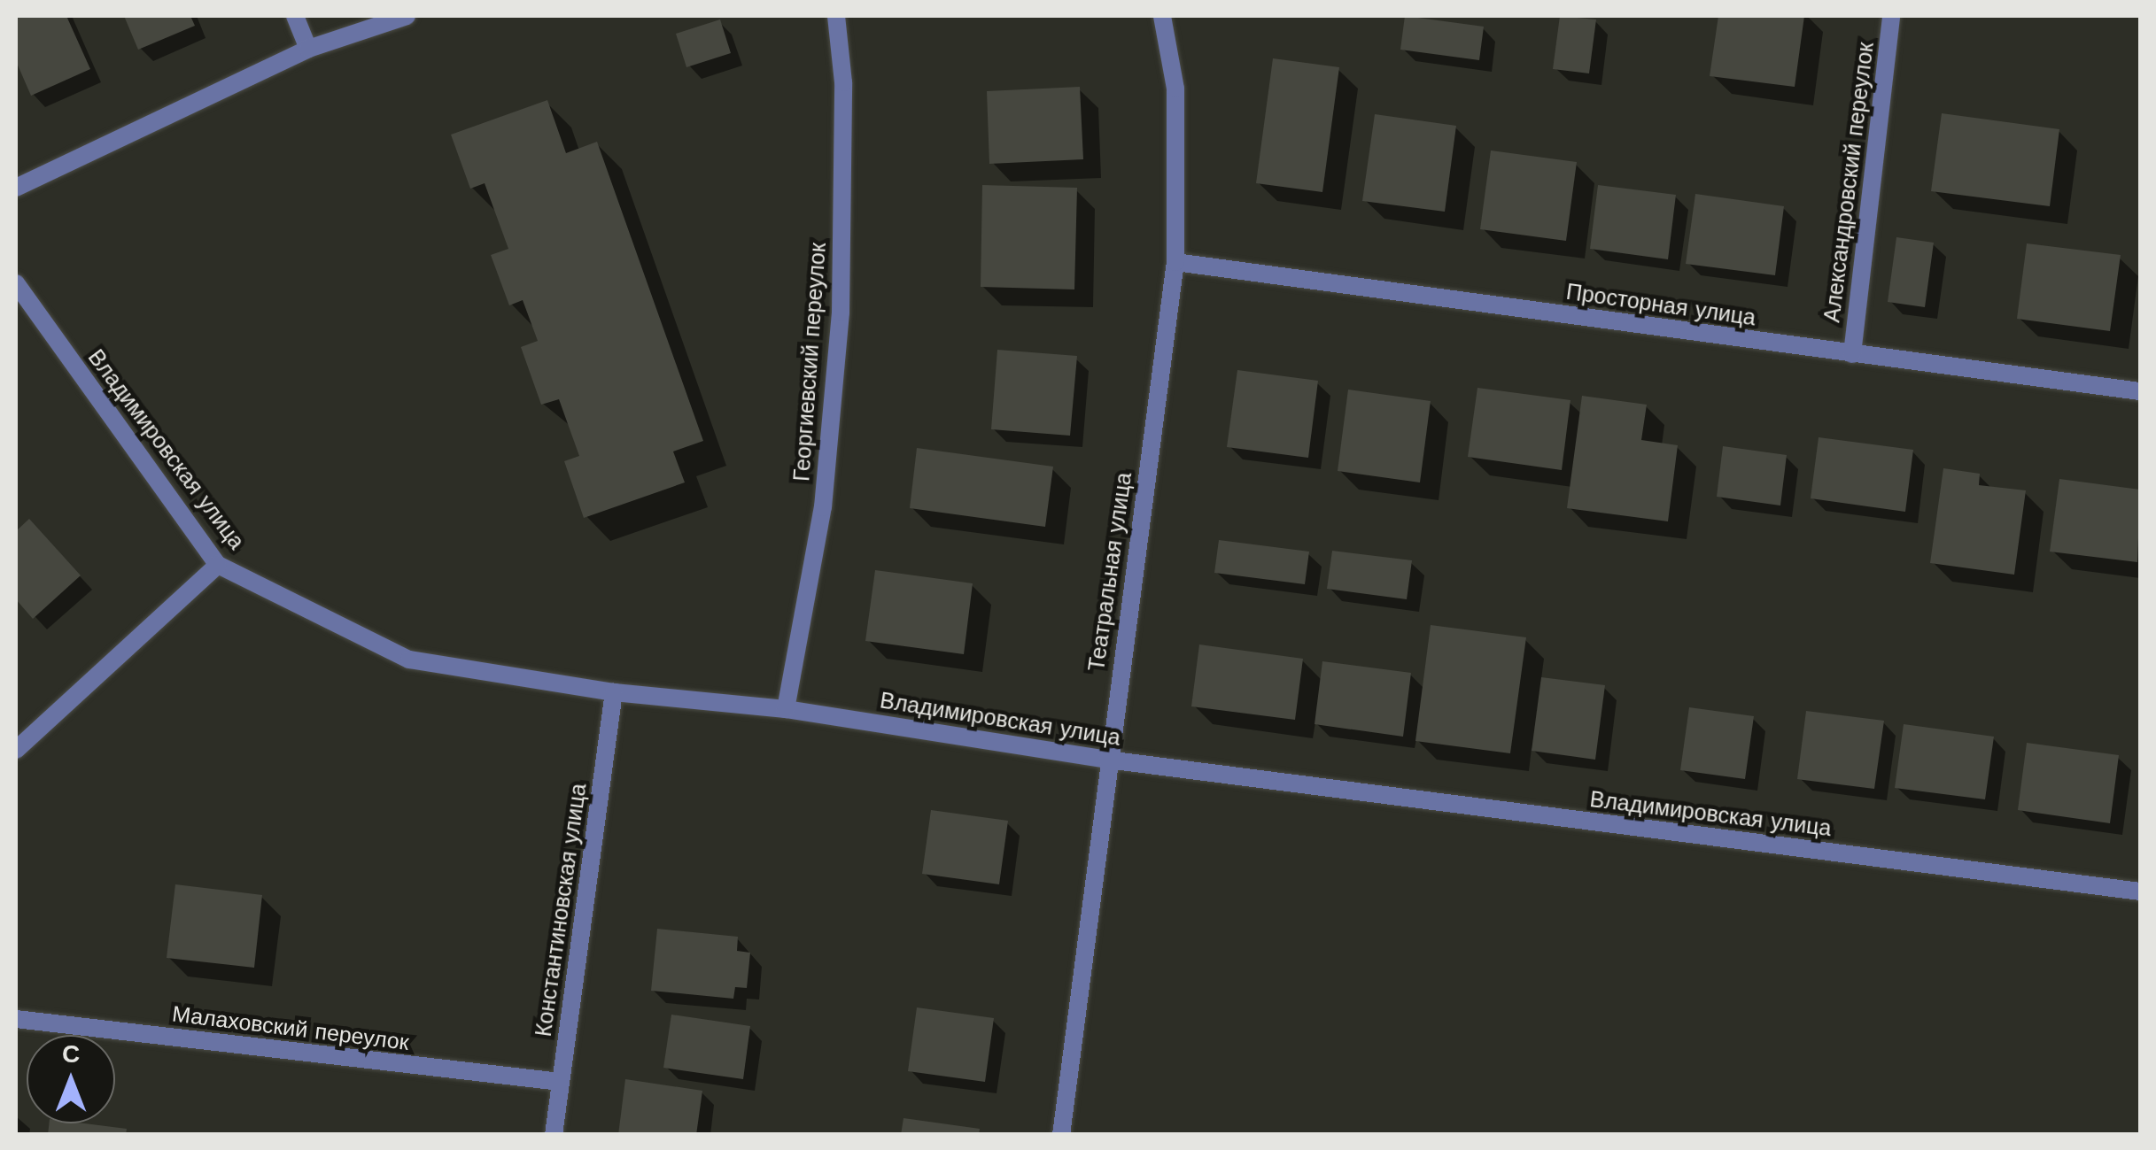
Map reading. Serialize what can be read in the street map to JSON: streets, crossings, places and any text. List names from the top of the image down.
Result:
{
  "streets": {
    "street": [
      "Александровский переулок",
      "Просторная улица",
      "Георгиевский переулок",
      "Владимировская улица",
      "Театральная улица",
      "Константиновская улица",
      "Малаховский переулок"
    ]
  },
  "crossings": [
    ["Александровский переулок", "Просторная улица"],
    ["Просторная улица", "Театральная улица"],
    ["Георгиевский переулок", "Владимировская улица"],
    ["Владимировская улица", "Театральная улица"],
    ["Владимировская улица", "Константиновская улица"],
    ["Константиновская улица", "Малаховский переулок"]
  ],
  "north": "top"
}
